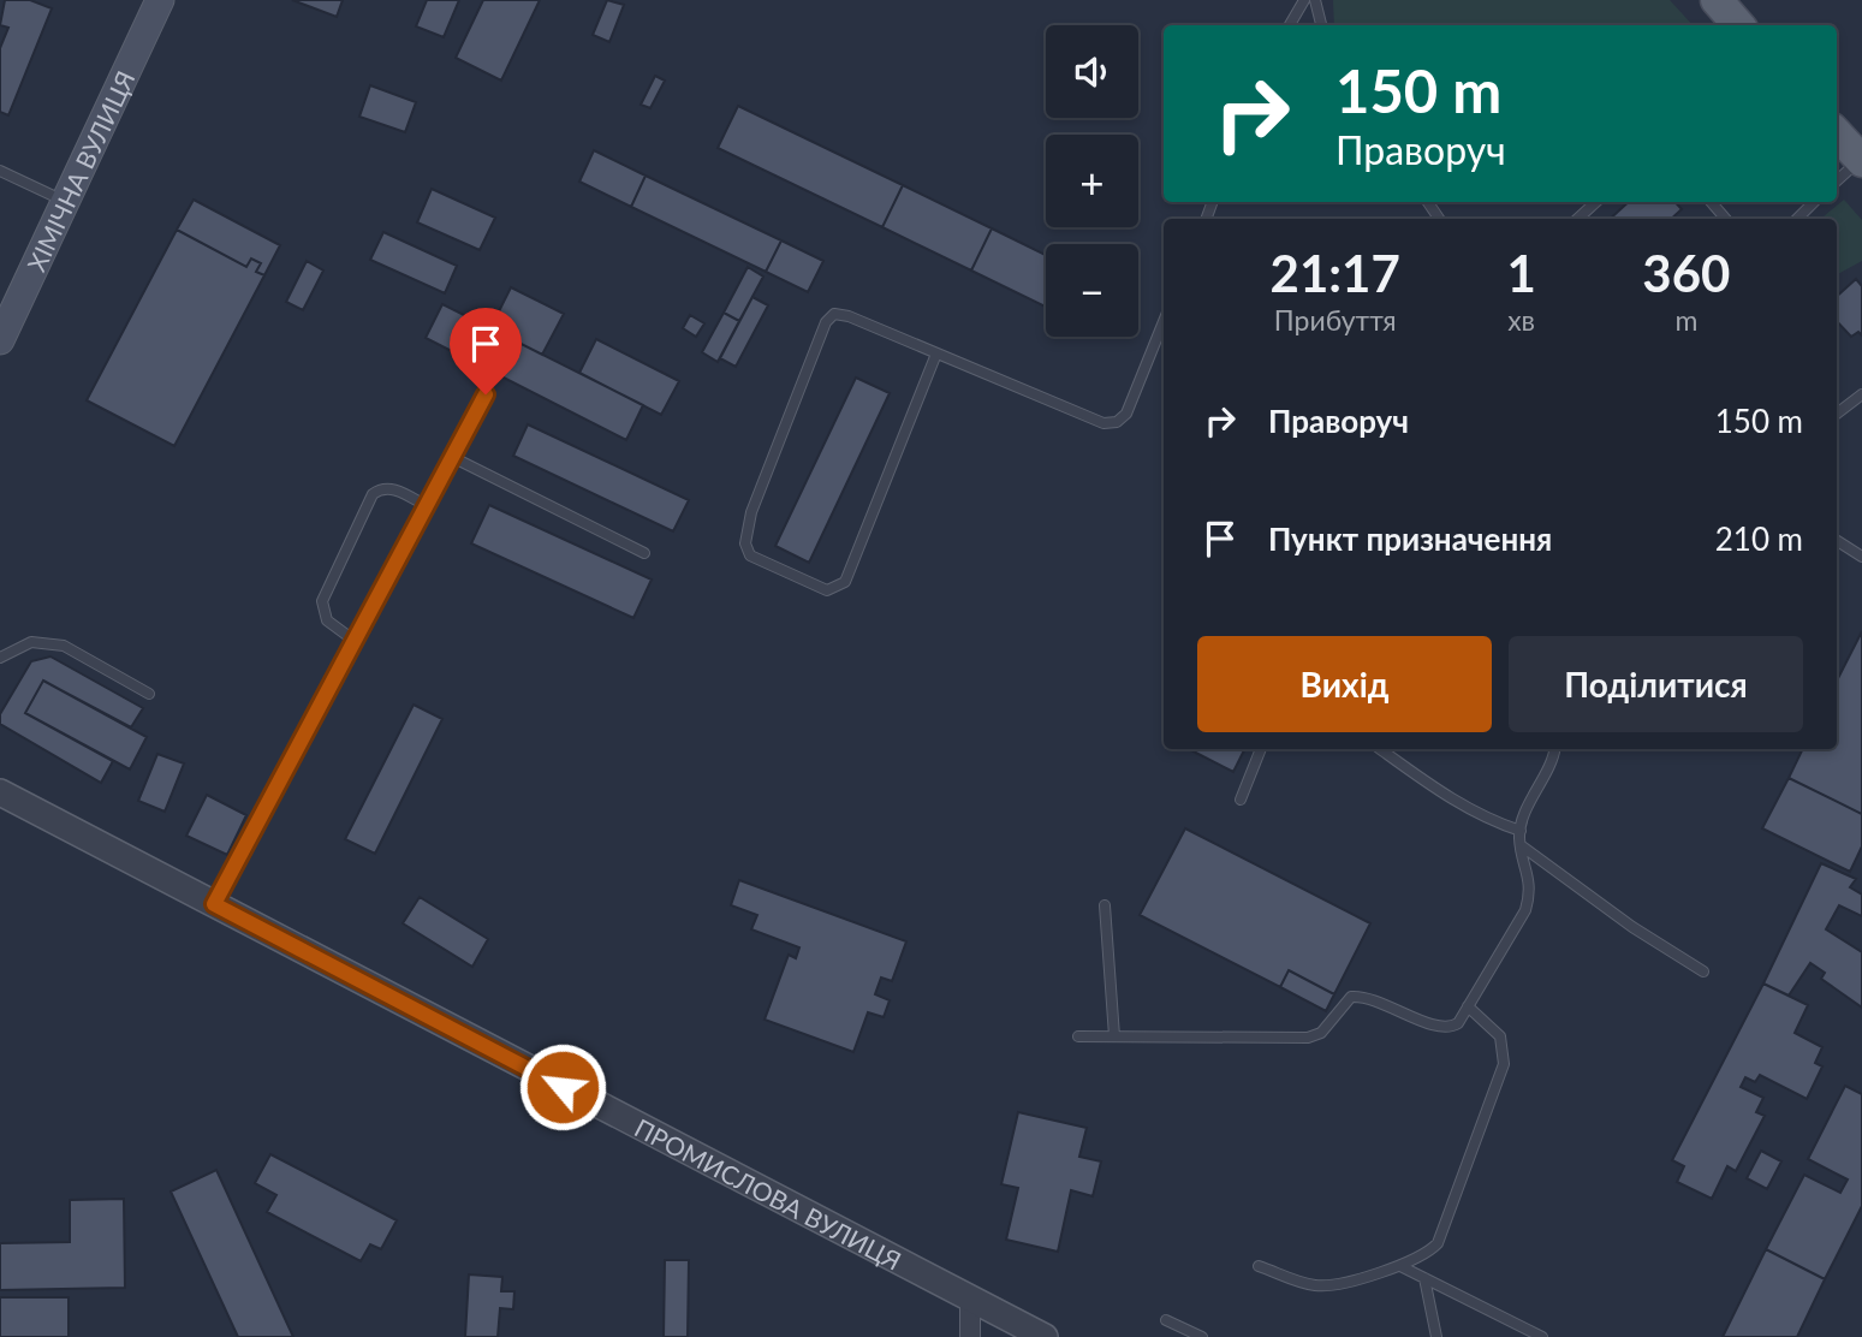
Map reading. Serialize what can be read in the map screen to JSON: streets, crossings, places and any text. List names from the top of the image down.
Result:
{
  "streets": {
    "main road": ["ХІМІЧНА ВУЛИЦЯ"],
    "street": ["ПРОМИСЛОВА ВУЛИЦЯ"]
  },
  "page": {
    "map_buttons": ["+", "−"],
    "turn": ["150 m", "Праворуч"],
    "eta": [
      "21:17",
      "Прибуття",
      "1",
      "хв",
      "360",
      "m"
    ],
    "list": [
      {
        "name": "Праворуч",
        "value": "150 m"
      },
      {
        "name": "Пункт призначення",
        "value": "210 m"
      }
    ],
    "buttons": ["Вихід", "Поділитися"]
  }
}
